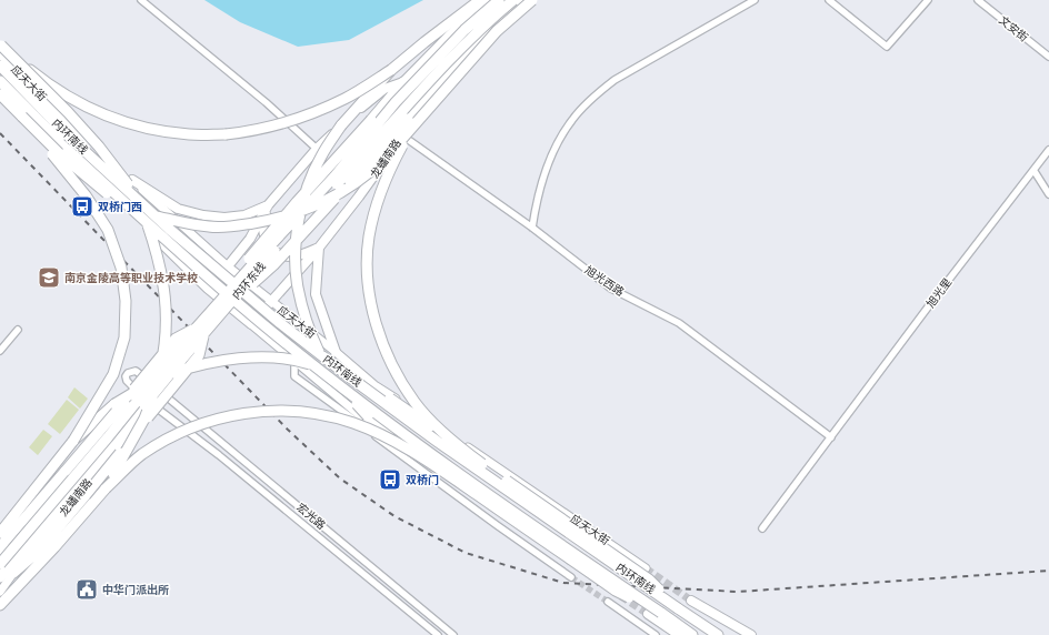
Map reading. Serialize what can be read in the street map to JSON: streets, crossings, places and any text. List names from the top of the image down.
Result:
{
  "streets": {
    "highway": ["内环南线", "内环东线"],
    "main road": ["应天大街", "龙蟠南路"],
    "street": [
      "文安街",
      "旭光西路",
      "旭光里",
      "宏光路"
    ]
  },
  "crossings": [
    ["应天大街", "龙蟠南路"],
    ["龙蟠南路", "旭光西路"],
    ["龙蟠南路", "宏光路"],
    ["旭光西路", "旭光里"]
  ],
  "places": {
    "bus stop": ["双桥门西", "双桥门"],
    "school or university": ["南京金陵高等职业技术学校"],
    "public building": ["中华门派出所"]
  }
}
